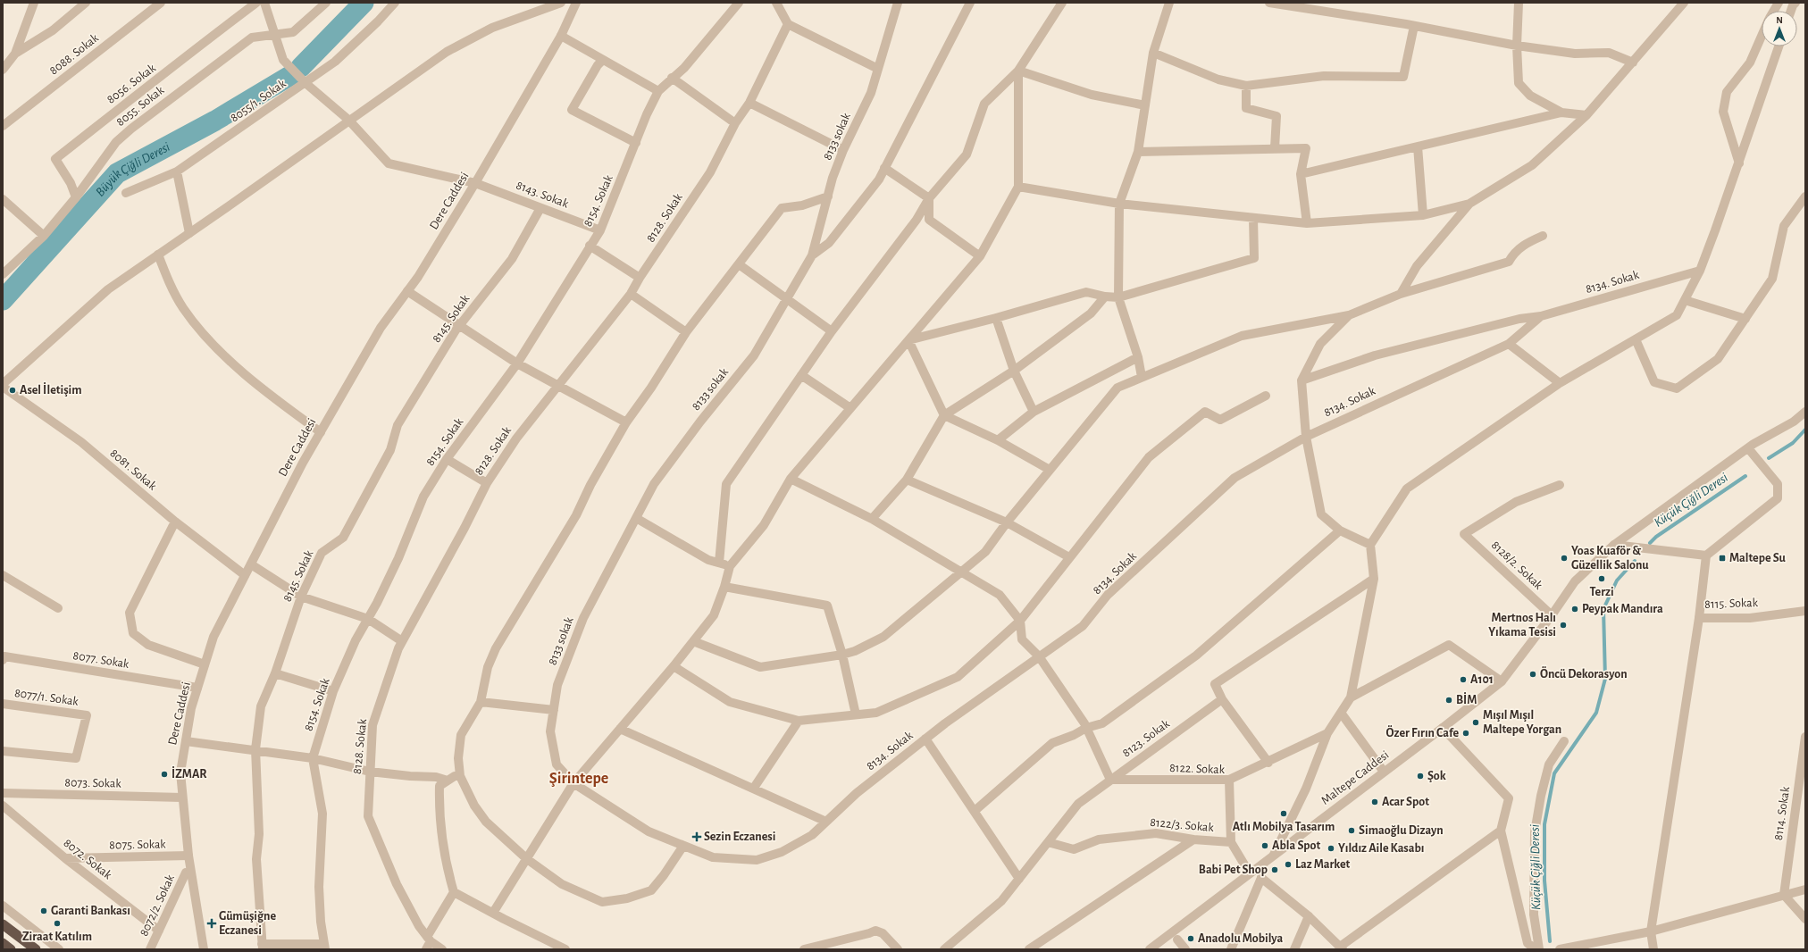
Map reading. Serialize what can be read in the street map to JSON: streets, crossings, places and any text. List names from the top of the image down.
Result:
{
  "streets": {
    "street": [
      "8088. Sokak",
      "8056. Sokak",
      "8055/1. Sokak",
      "8055. Sokak",
      "8133 sokak",
      "8143. Sokak",
      "Dere Caddesi",
      "8154. Sokak",
      "8128. Sokak",
      "8134. Sokak",
      "8145. Sokak",
      "8081. Sokak",
      "8128/2. Sokak",
      "8115. Sokak",
      "8077. Sokak",
      "8077/1. Sokak",
      "8123. Sokak",
      "8122. Sokak",
      "Maltepe Caddesi",
      "8073. Sokak",
      "8114. Sokak",
      "8122/3. Sokak",
      "8075. Sokak",
      "8072. Sokak",
      "8072/2. Sokak"
    ]
  },
  "crossings": [
    ["8056. Sokak", "8055. Sokak"],
    ["8055/1. Sokak", "8143. Sokak"],
    ["8055. Sokak", "8143. Sokak"],
    ["8133 sokak", "8134. Sokak"],
    ["8143. Sokak", "Dere Caddesi"],
    ["8143. Sokak", "8154. Sokak"],
    ["8143. Sokak", "8145. Sokak"],
    ["Dere Caddesi", "8081. Sokak"],
    ["Dere Caddesi", "8077. Sokak"],
    ["Dere Caddesi", "8073. Sokak"],
    ["Dere Caddesi", "8075. Sokak"],
    ["8128/2. Sokak", "Maltepe Caddesi"],
    ["8123. Sokak", "8122. Sokak"],
    ["8123. Sokak", "8122/3. Sokak"],
    ["8122. Sokak", "Maltepe Caddesi"],
    ["8122. Sokak", "8122/3. Sokak"],
    ["8075. Sokak", "8072. Sokak"],
    ["8072. Sokak", "8072/2. Sokak"]
  ],
  "districts": ["Şirintepe"],
  "water": ["Büyük Çiğli Deresi", "Küçük Çiğli Deresi"],
  "places": {
    "other": [
      "Asel İletişim",
      "Yoas Kuaför & Güzellik Salonu",
      "Terzi",
      "Peypak Mandıra",
      "Mertnos Halı Yıkama Tesisi",
      "Öncü Dekorasyon",
      "A101",
      "BİM",
      "Mışıl Mışıl Maltepe Yorgan",
      "Özer Fırın Cafe",
      "İZMAR",
      "Şok",
      "Acar Spot",
      "Atlı Mobilya Tasarım",
      "Simaoğlu Dizayn",
      "Abla Spot",
      "Yıldız Aile Kasabı",
      "Laz Market",
      "Babi Pet Shop",
      "Garanti Bankası",
      "Ziraat Katılım",
      "Anadolu Mobilya"
    ],
    "transit": ["Maltepe Su"],
    "health": ["Sezin Eczanesi", "Gümüşiğne Eczanesi"]
  },
  "north": "top"
}
